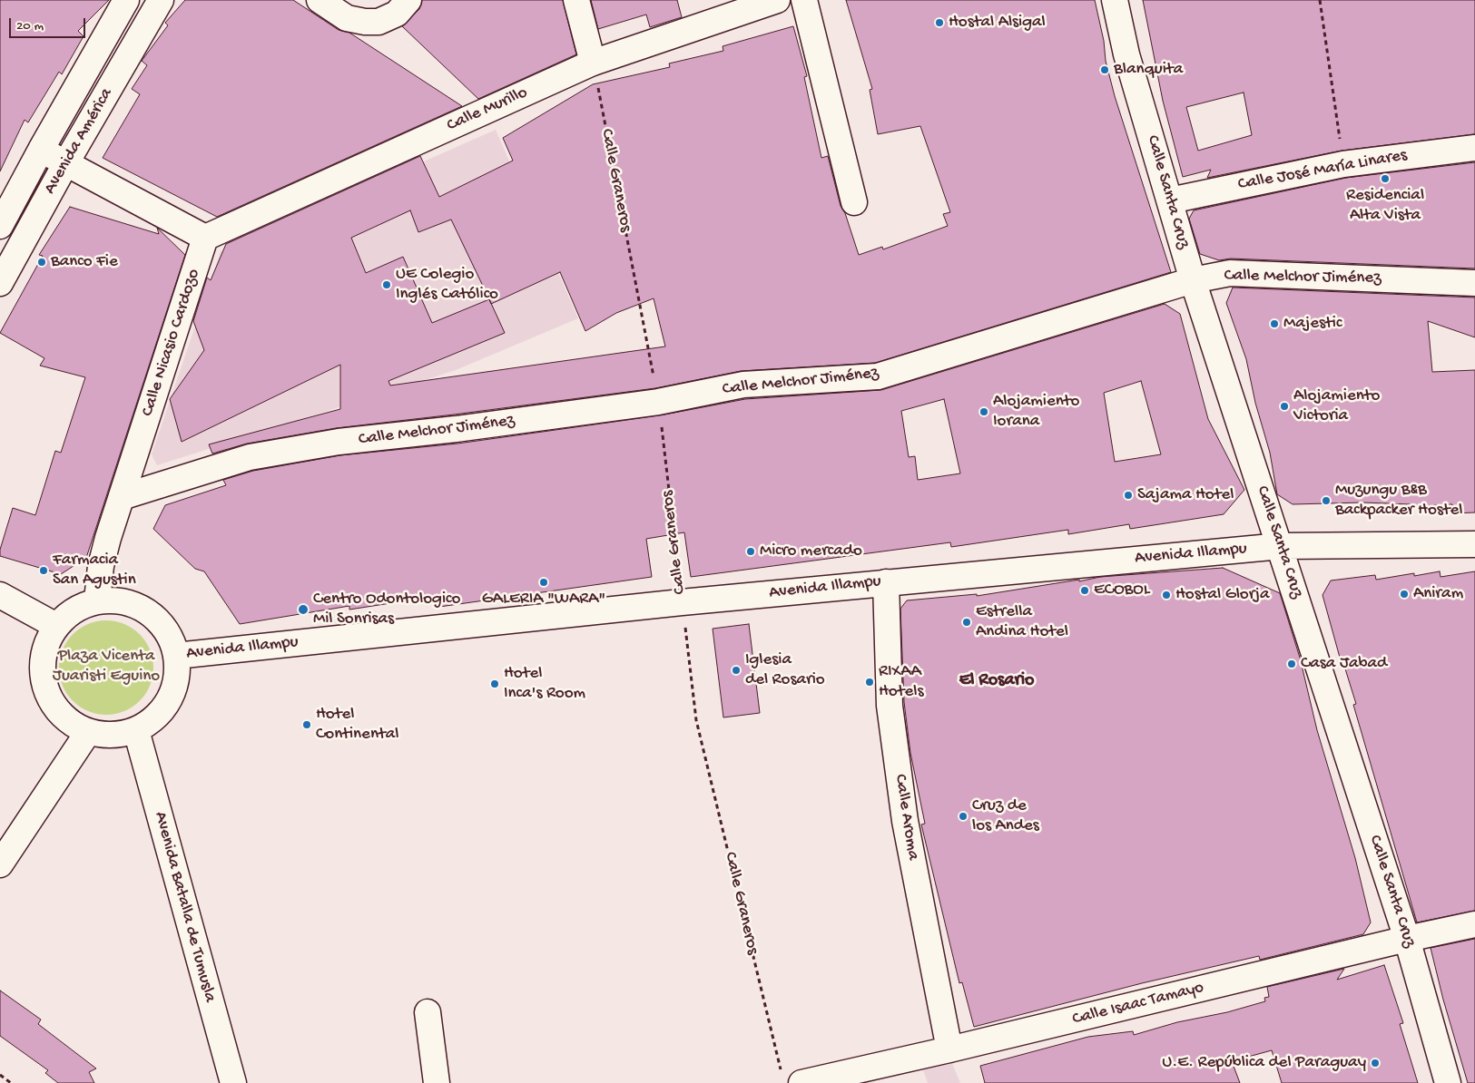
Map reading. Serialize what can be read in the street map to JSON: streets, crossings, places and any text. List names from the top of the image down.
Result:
{
  "streets": {
    "street": [
      "Calle Murillo",
      "Avenida América",
      "Calle José María Linares",
      "Calle Santa Cruz",
      "Calle Melchor Jiménez",
      "Calle Nicasio Cardozo",
      "Avenida Illampu",
      "Calle Aroma",
      "Avenida Batalla de Tumusla",
      "Calle Isaac Tamayo"
    ],
    "path": ["Calle Graneros"]
  },
  "crossings": [
    ["Calle Murillo", "Calle Graneros"],
    ["Calle Murillo", "Calle Nicasio Cardozo"],
    ["Calle José María Linares", "Calle Santa Cruz"],
    ["Calle Graneros", "Calle Melchor Jiménez"],
    ["Calle Graneros", "Avenida Illampu"],
    ["Calle Graneros", "Calle Isaac Tamayo"],
    ["Calle Santa Cruz", "Calle Melchor Jiménez"],
    ["Calle Santa Cruz", "Avenida Illampu"],
    ["Calle Santa Cruz", "Calle Isaac Tamayo"],
    ["Calle Melchor Jiménez", "Calle Nicasio Cardozo"],
    ["Calle Nicasio Cardozo", "Avenida Illampu"],
    ["Calle Nicasio Cardozo", "Avenida Batalla de Tumusla"],
    ["Avenida Illampu", "Calle Aroma"],
    ["Avenida Illampu", "Avenida Batalla de Tumusla"],
    ["Calle Aroma", "Calle Isaac Tamayo"]
  ],
  "districts": ["El Rosario"],
  "parks": ["Plaza Vicenta Juaristi Eguino"],
  "places": [
    "Hostal Alsigal",
    "Blanquita",
    "Residencial Alta Vista",
    "Banco Fie",
    "UE Colegio Inglés Católico",
    "Majestic",
    "Alojamiento Victoria",
    "Alojamiento Iorana",
    "Sajama Hotel",
    "Muzungu B&B Backpacker Hostel",
    "Micro mercado",
    "Farmacia San Agustin",
    "GALERIA \"WARA\"",
    "ECOBOL",
    "Aniram",
    "Hostal Glorja",
    "Centro Odontologico Mil Sonrisas",
    "Estrella Andina Hotel",
    "Casa Jabad",
    "Iglesia del Rosario",
    "RIXAA Hotels",
    "Hotel Inca's Room",
    "Hotel Continental",
    "Cruz de los Andes",
    "U.E. República del Paraguay"
  ],
  "scale_bar": "20 m"
}
